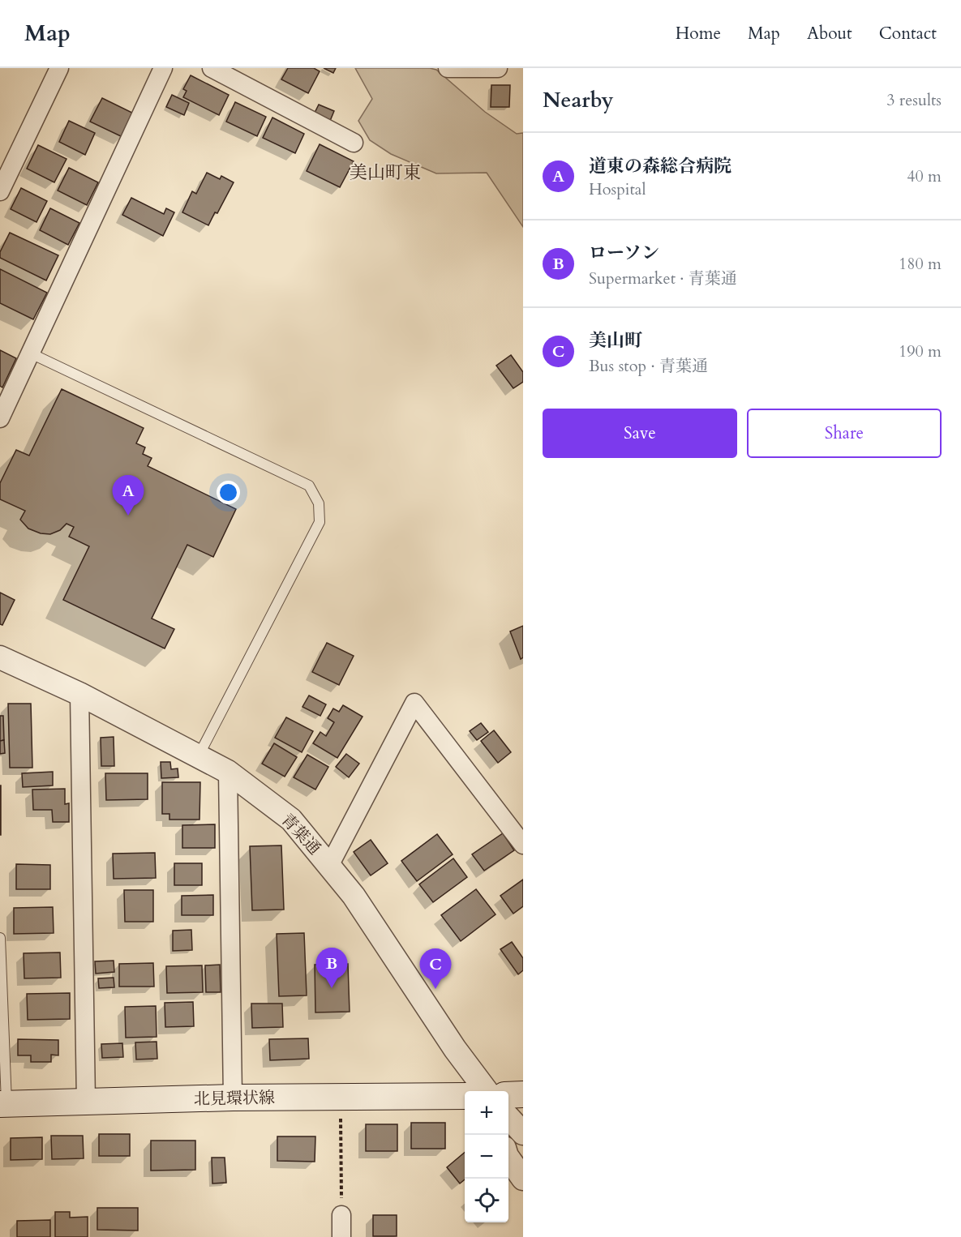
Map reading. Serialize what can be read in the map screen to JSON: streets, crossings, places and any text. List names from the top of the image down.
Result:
{
  "streets": {
    "main road": ["北見環状線"],
    "street": ["青葉通"]
  },
  "districts": ["美山町東"],
  "page": {
    "header": "Map",
    "nav": [
      "Home",
      "Map",
      "About",
      "Contact"
    ],
    "heading": ["Nearby", "3 results"],
    "list": [
      {
        "mark": "A",
        "name": "道東の森総合病院",
        "note": "Hospital",
        "value": "40 m"
      },
      {
        "mark": "B",
        "name": "ローソン",
        "note": "Supermarket · 青葉通",
        "value": "180 m"
      },
      {
        "mark": "C",
        "name": "美山町",
        "note": "Bus stop · 青葉通",
        "value": "190 m"
      }
    ],
    "buttons": ["Save", "Share"],
    "pins": ["A", "B", "C"],
    "map_buttons": ["+", "−"]
  }
}
